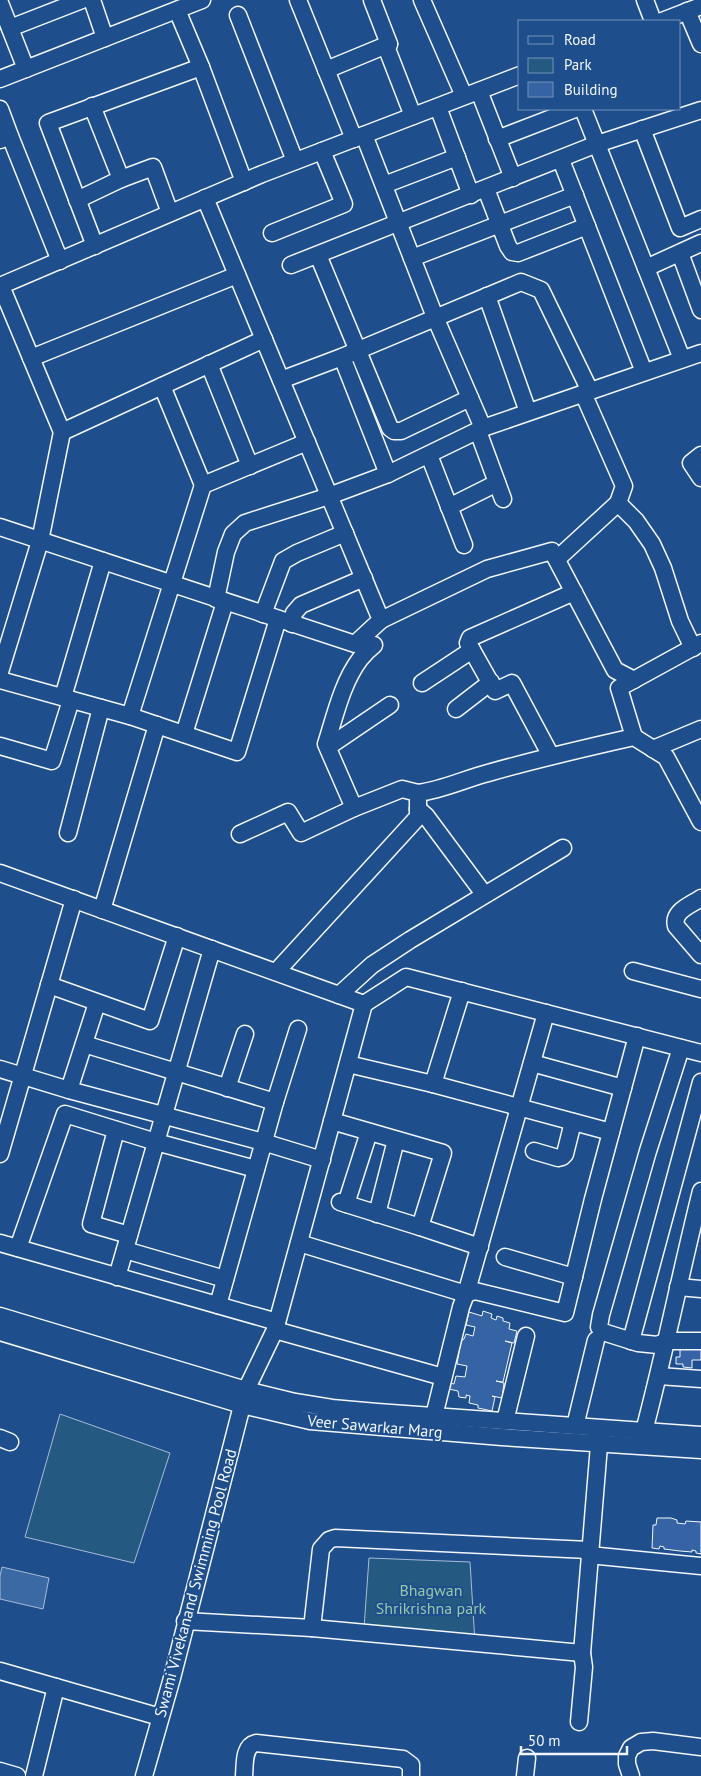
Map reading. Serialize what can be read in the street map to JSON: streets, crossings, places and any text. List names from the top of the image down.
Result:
{
  "streets": {
    "street": ["Veer Sawarkar Marg", "Swami Vivekanand Swimming Pool Road"]
  },
  "crossings": [
    ["Veer Sawarkar Marg", "Swami Vivekanand Swimming Pool Road"]
  ],
  "parks": ["Bhagwan Shrikrishna park"],
  "legend": ["Road", "Park", "Building"],
  "scale_bar": "50 m"
}
